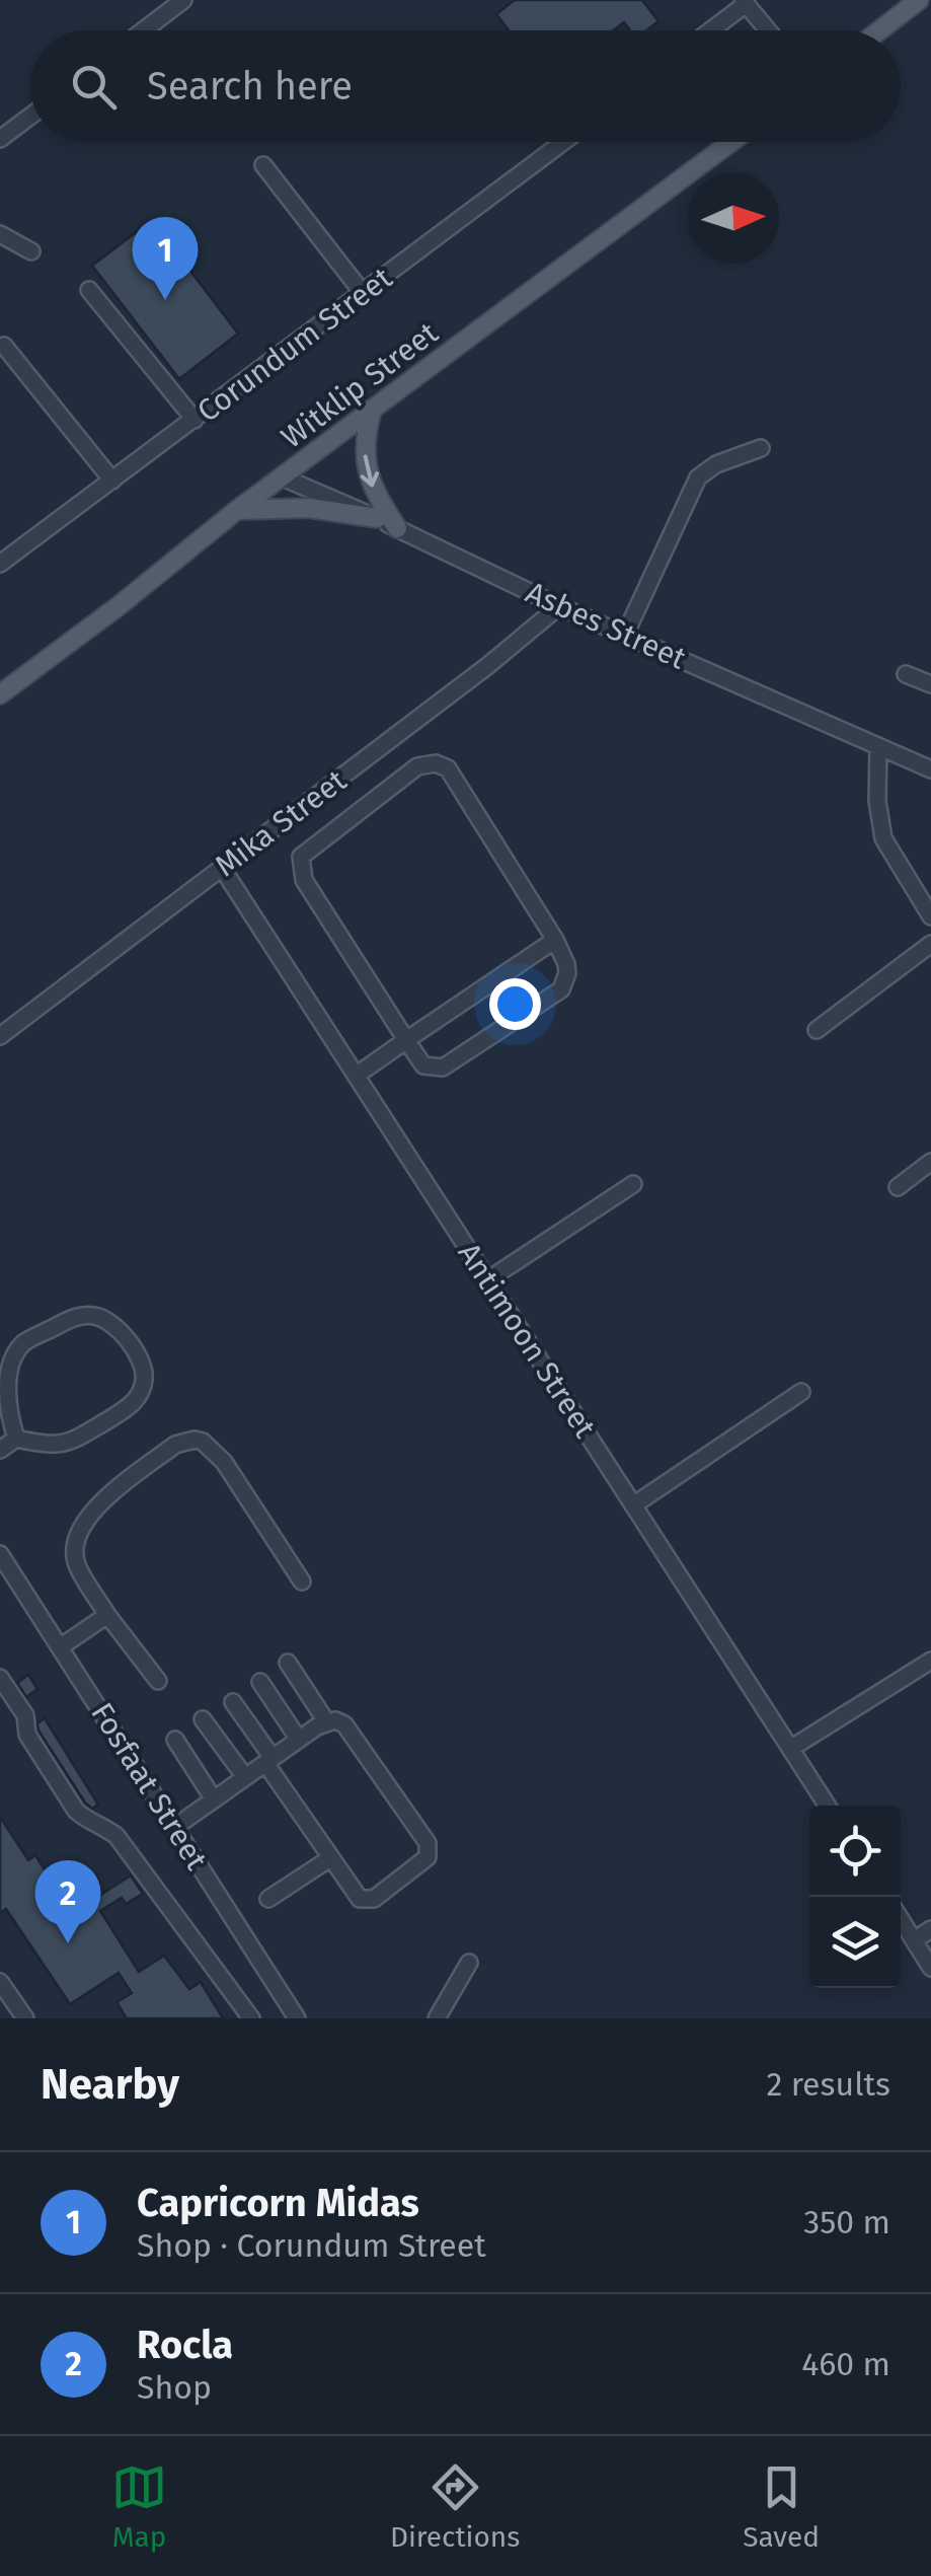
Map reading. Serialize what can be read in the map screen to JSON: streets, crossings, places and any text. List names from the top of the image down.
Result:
{
  "streets": {
    "main road": ["Witklip Street"],
    "street": [
      "Corundum Street",
      "Asbes Street",
      "Mika Street",
      "Antimoon Street",
      "Fosfaat Street"
    ]
  },
  "crossings": [
    ["Witklip Street", "Asbes Street"],
    ["Asbes Street", "Mika Street"],
    ["Mika Street", "Antimoon Street"]
  ],
  "north": "right",
  "page": {
    "search": "Search here",
    "pins": ["1", "2"],
    "heading": ["Nearby", "2 results"],
    "list": [
      {
        "mark": "1",
        "name": "Capricorn Midas",
        "note": "Shop · Corundum Street",
        "value": "350 m"
      },
      {
        "mark": "2",
        "name": "Rocla",
        "note": "Shop",
        "value": "460 m"
      }
    ],
    "nav": ["Map", "Directions", "Saved"]
  }
}
